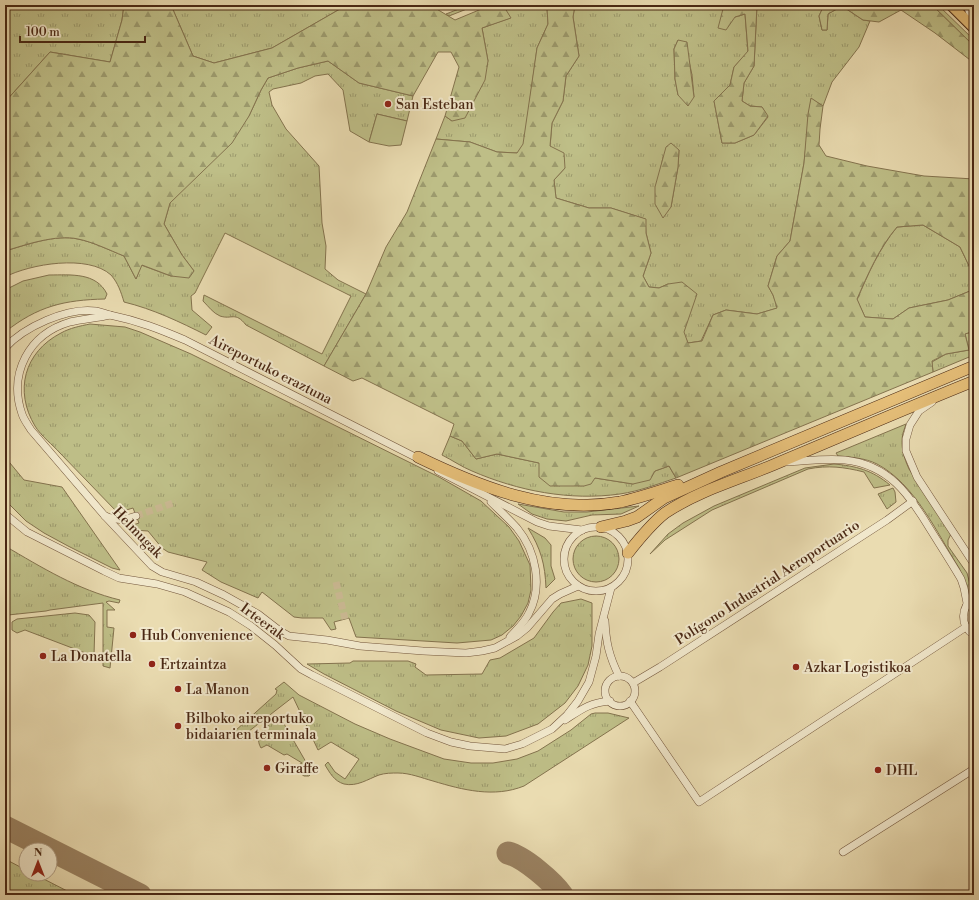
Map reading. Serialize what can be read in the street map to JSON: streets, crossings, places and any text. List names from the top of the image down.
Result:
{
  "streets": {
    "street": [
      "Aireportuko eraztuna",
      "Helmugak",
      "Polígono Industrial Aeroportuario",
      "Irteerak"
    ]
  },
  "crossings": [
    ["Aireportuko eraztuna", "Helmugak"]
  ],
  "places": [
    "San Esteban",
    "Hub Convenience",
    "La Donatella",
    "Ertzaintza",
    "Azkar Logistikoa",
    "La Manon",
    "Bilboko aireportuko bidaiarien terminala",
    "Giraffe",
    "DHL"
  ],
  "scale_bar": "100 m",
  "north": "top"
}
